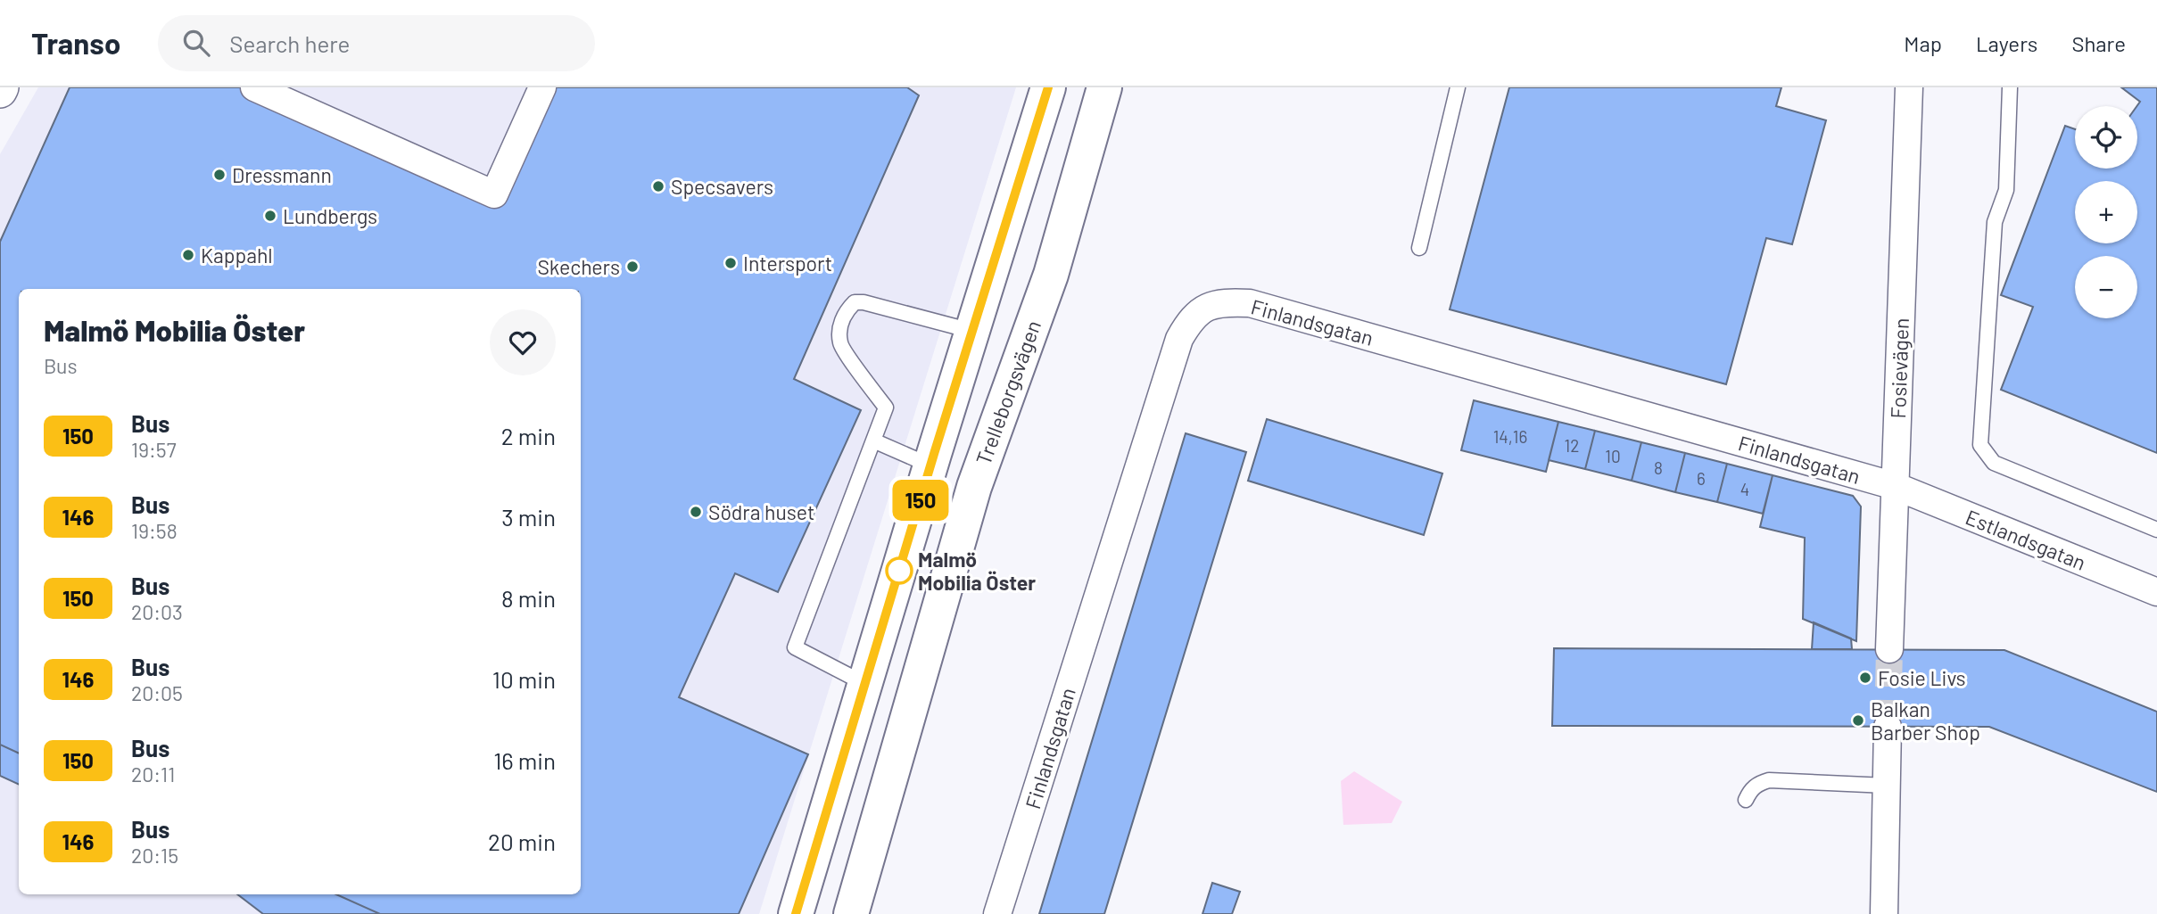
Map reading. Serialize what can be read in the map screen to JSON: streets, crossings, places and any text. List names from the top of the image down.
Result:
{
  "streets": {
    "main road": ["Trelleborgsvägen"],
    "street": ["Finlandsgatan", "Fosievägen", "Estlandsgatan"]
  },
  "crossings": [
    ["Finlandsgatan", "Fosievägen"],
    ["Finlandsgatan", "Estlandsgatan"],
    ["Fosievägen", "Estlandsgatan"]
  ],
  "places": [
    "Dressmann",
    "Specsavers",
    "Lundbergs",
    "Kappahl",
    "Intersport",
    "Skechers",
    "Södra huset",
    "Malmö Mobilia Öster",
    "Fosie Livs",
    "Balkan Barber Shop"
  ],
  "lines": ["bus line 150"],
  "house_numbers": [
    "14,16",
    "12",
    "10",
    "8",
    "6",
    "4"
  ],
  "page": {
    "header": "Transo",
    "search": "Search here",
    "nav": ["Map", "Layers", "Share"],
    "on_map": "150",
    "map_buttons": ["+", "−"],
    "heading": ["Malmö Mobilia Öster", "Bus"],
    "list": [
      {
        "mark": "150",
        "name": "Bus",
        "note": "19:57",
        "value": "2 min"
      },
      {
        "mark": "146",
        "name": "Bus",
        "note": "19:58",
        "value": "3 min"
      },
      {
        "mark": "150",
        "name": "Bus",
        "note": "20:03",
        "value": "8 min"
      },
      {
        "mark": "146",
        "name": "Bus",
        "note": "20:05",
        "value": "10 min"
      },
      {
        "mark": "150",
        "name": "Bus",
        "note": "20:11",
        "value": "16 min"
      },
      {
        "mark": "146",
        "name": "Bus",
        "note": "20:15",
        "value": "20 min"
      }
    ]
  }
}
